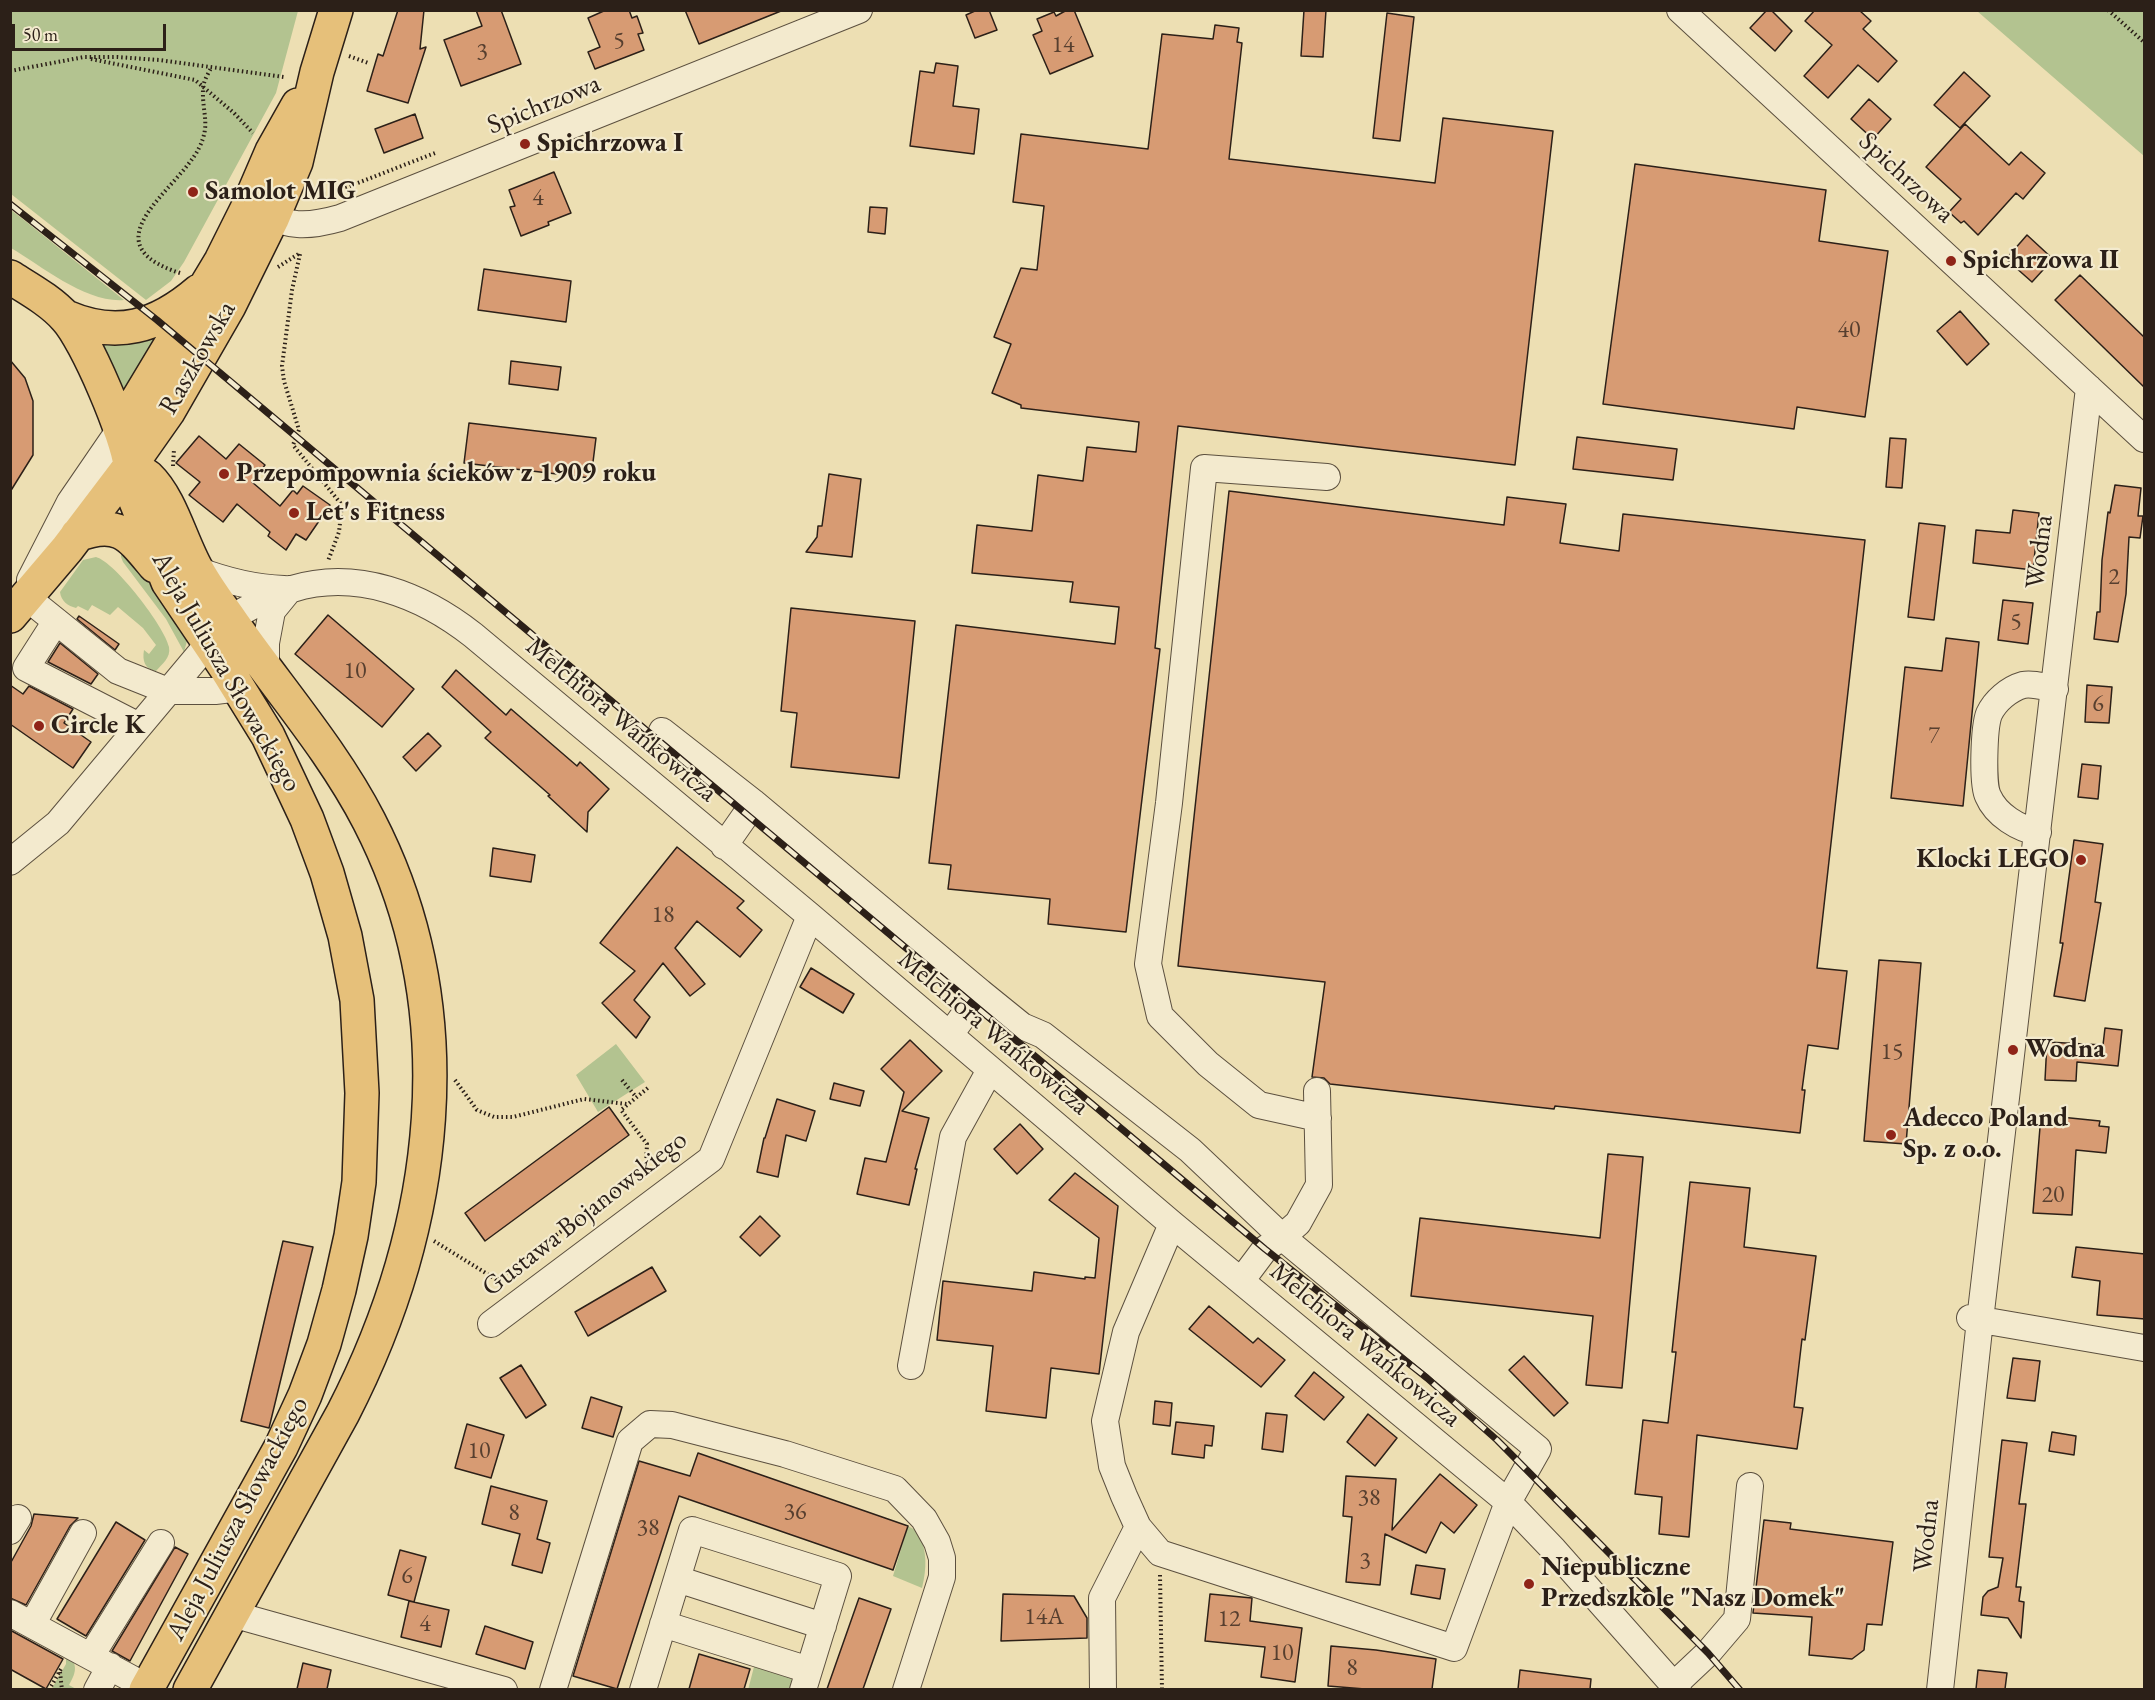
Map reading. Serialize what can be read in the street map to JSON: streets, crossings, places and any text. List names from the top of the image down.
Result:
{
  "streets": {
    "main road": ["Raszkowska", "Aleja Juliusza Słowackiego"],
    "street": [
      "Spichrzowa",
      "Wodna",
      "Melchiora Wańkowicza",
      "Gustawa Bojanowskiego"
    ]
  },
  "crossings": [
    ["Spichrzowa", "Raszkowska"],
    ["Spichrzowa", "Wodna"],
    ["Raszkowska", "Aleja Juliusza Słowackiego"],
    ["Aleja Juliusza Słowackiego", "Melchiora Wańkowicza"],
    ["Melchiora Wańkowicza", "Gustawa Bojanowskiego"]
  ],
  "places": [
    "Spichrzowa I",
    "Samolot MIG",
    "Spichrzowa II",
    "Przepompownia ścieków z 1909 roku",
    "Let's Fitness",
    "Circle K",
    "Klocki LEGO",
    "Wodna",
    "Adecco Poland Sp. z o.o.",
    "Niepubliczne Przedszkole \"Nasz Domek\""
  ],
  "house_numbers": [
    "5",
    "14",
    "3",
    "4",
    "40",
    "2",
    "5",
    "10",
    "6",
    "7",
    "18",
    "15",
    "20",
    "10",
    "38",
    "36",
    "8",
    "38",
    "3",
    "6",
    "14A",
    "12",
    "4",
    "10",
    "8"
  ],
  "scale_bar": "50 m"
}
